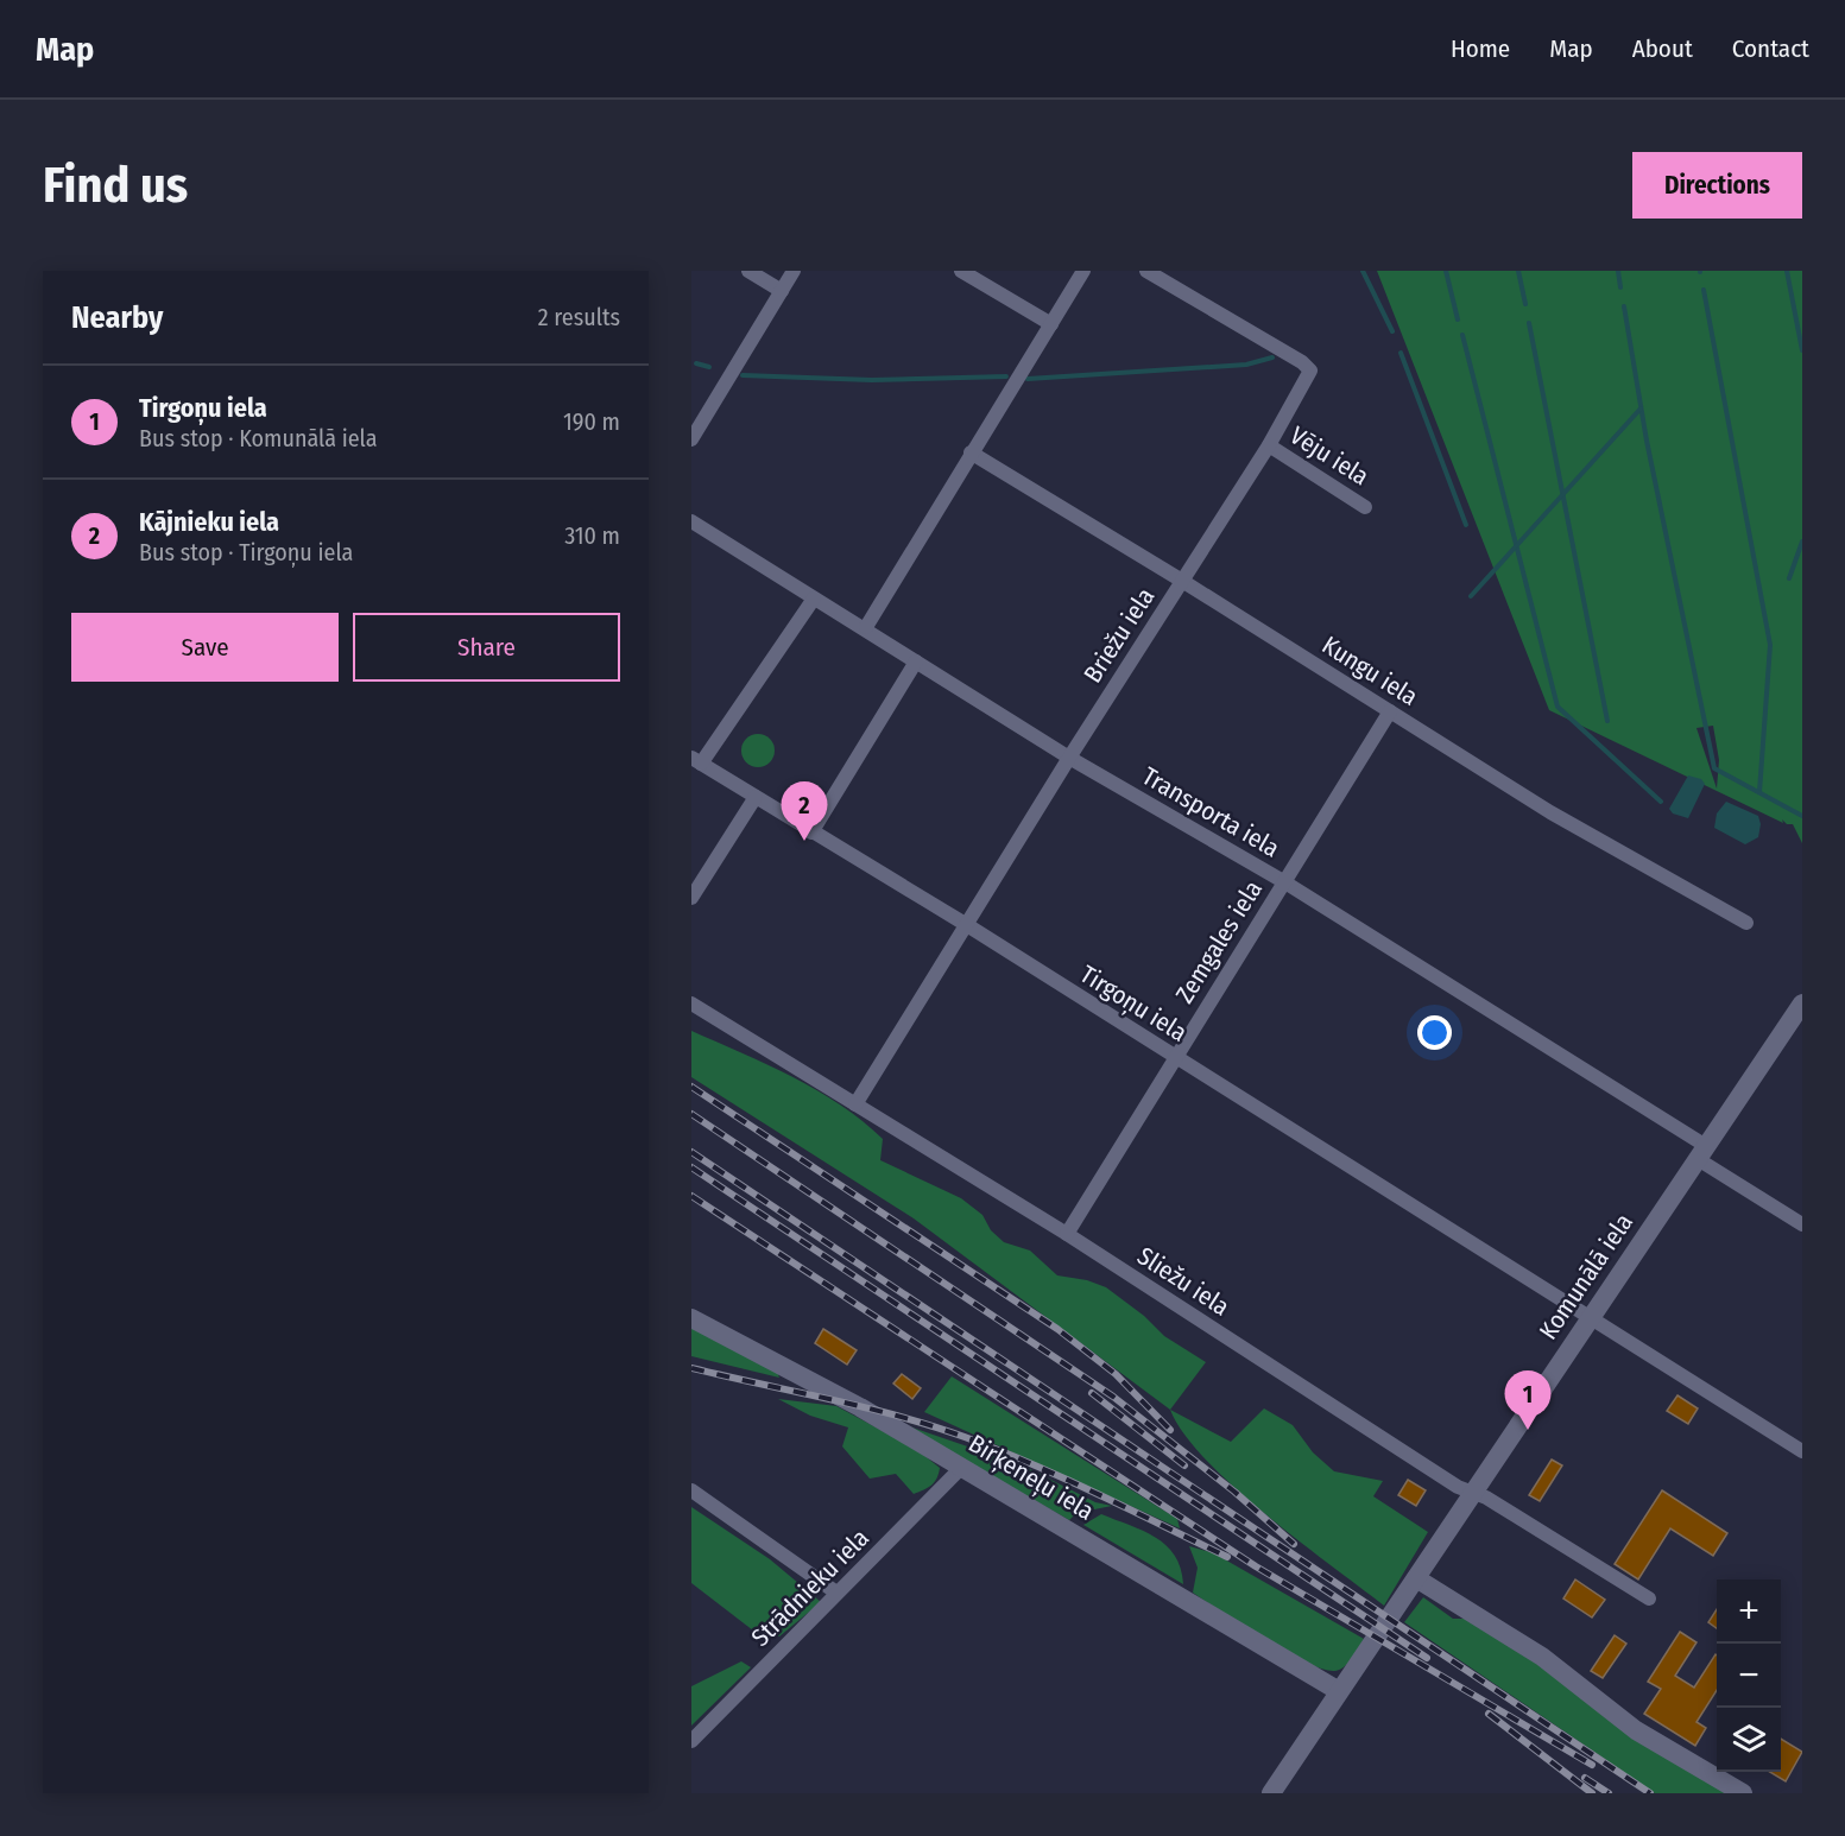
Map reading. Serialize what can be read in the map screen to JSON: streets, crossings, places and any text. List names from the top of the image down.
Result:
{
  "streets": {
    "main road": ["Komunālā iela", "Birķeneļu iela"],
    "street": [
      "Vēju iela",
      "Briežu iela",
      "Kungu iela",
      "Transporta iela",
      "Zemgales iela",
      "Tirgoņu iela",
      "Sliežu iela",
      "Strādnieku iela"
    ]
  },
  "crossings": [
    ["Vēju iela", "Briežu iela"],
    ["Briežu iela", "Kungu iela"],
    ["Briežu iela", "Transporta iela"],
    ["Briežu iela", "Tirgoņu iela"],
    ["Briežu iela", "Sliežu iela"],
    ["Kungu iela", "Zemgales iela"],
    ["Transporta iela", "Zemgales iela"],
    ["Transporta iela", "Komunālā iela"],
    ["Zemgales iela", "Tirgoņu iela"],
    ["Zemgales iela", "Sliežu iela"],
    ["Tirgoņu iela", "Komunālā iela"],
    ["Komunālā iela", "Sliežu iela"],
    ["Komunālā iela", "Birķeneļu iela"],
    ["Birķeneļu iela", "Strādnieku iela"]
  ],
  "page": {
    "header": "Map",
    "nav": [
      "Home",
      "Map",
      "About",
      "Contact"
    ],
    "buttons": [
      "Directions",
      ["Save", "Share"]
    ],
    "title": "Find us",
    "heading": ["Nearby", "2 results"],
    "list": [
      {
        "mark": "1",
        "name": "Tirgoņu iela",
        "note": "Bus stop · Komunālā iela",
        "value": "190 m"
      },
      {
        "mark": "2",
        "name": "Kājnieku iela",
        "note": "Bus stop · Tirgoņu iela",
        "value": "310 m"
      }
    ],
    "pins": ["2", "1"],
    "map_buttons": ["+", "−"]
  }
}
